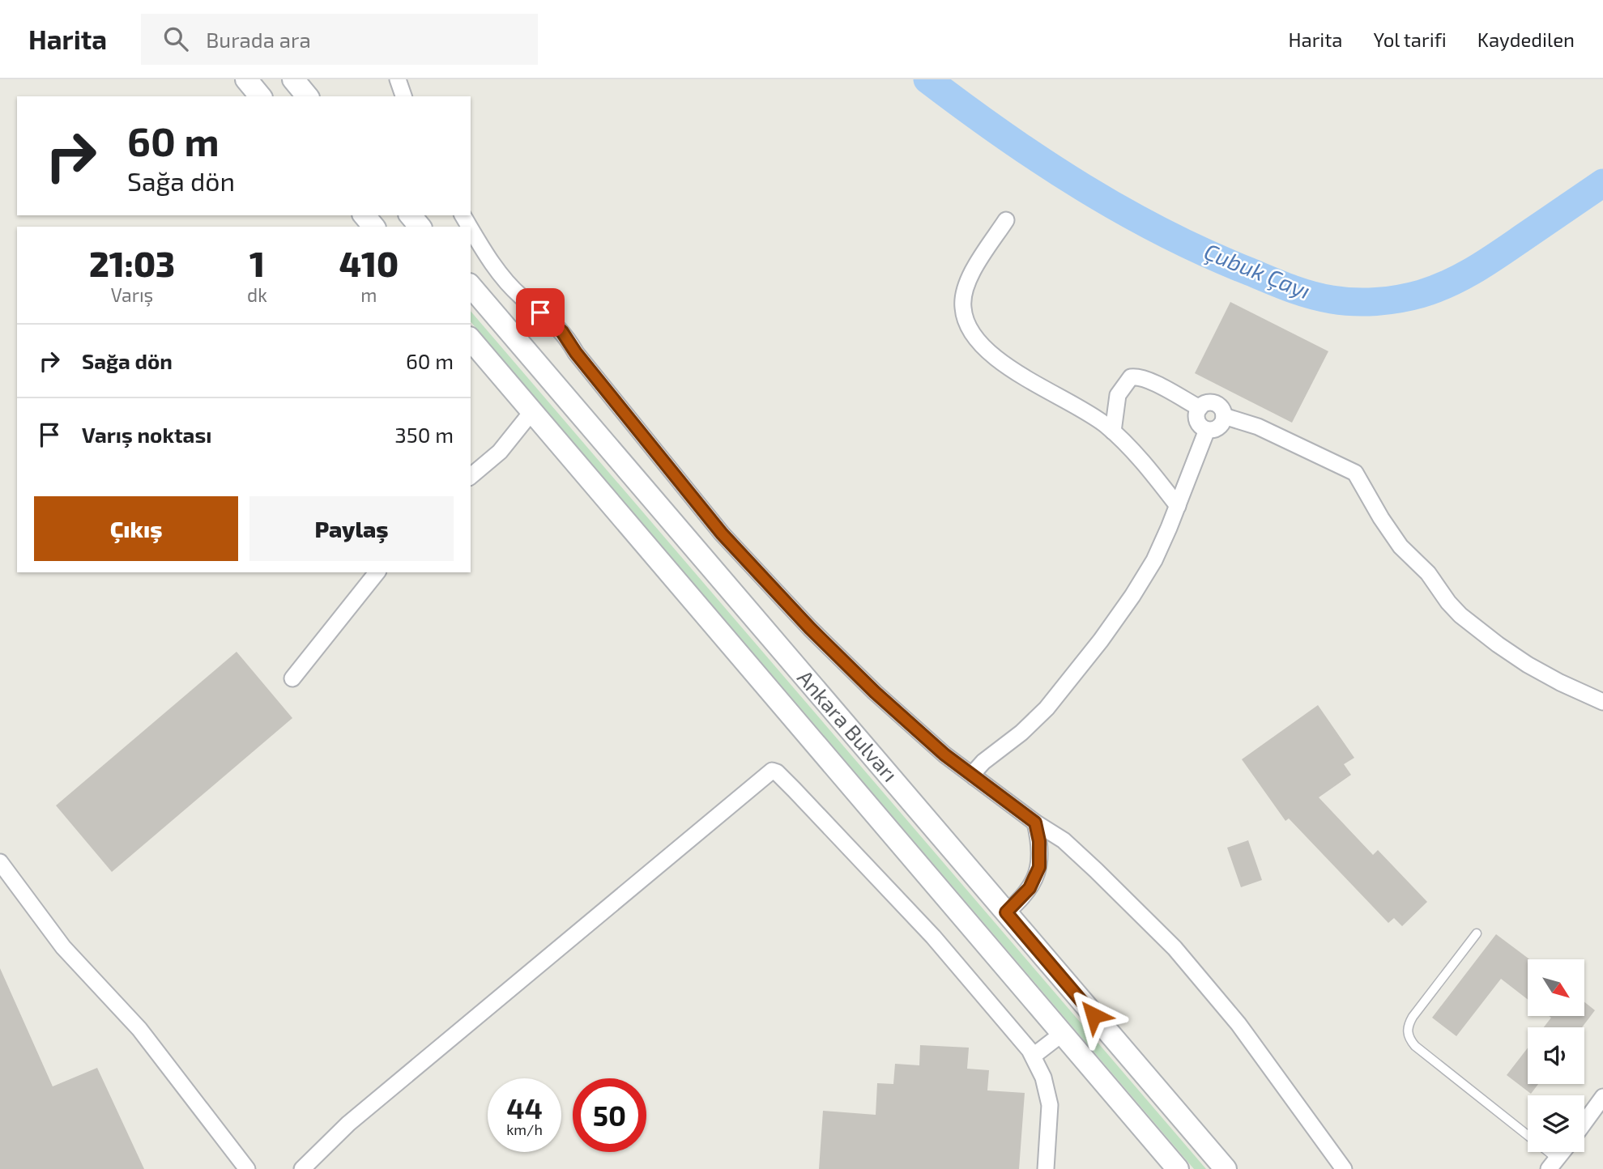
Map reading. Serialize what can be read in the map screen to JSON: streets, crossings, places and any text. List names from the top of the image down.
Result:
{
  "streets": {
    "main road": ["Ankara Bulvarı"]
  },
  "water": ["Çubuk Çayı"],
  "north": "bottom right",
  "page": {
    "header": "Harita",
    "search": "Burada ara",
    "nav": ["Harita", "Yol tarifi", "Kaydedilen"],
    "turn": ["60 m", "Sağa dön"],
    "eta": [
      "21:03",
      "Varış",
      "1",
      "dk",
      "410",
      "m"
    ],
    "list": [
      {
        "name": "Sağa dön",
        "value": "60 m"
      },
      {
        "name": "Varış noktası",
        "value": "350 m"
      }
    ],
    "buttons": ["Çıkış", "Paylaş"],
    "speed": "44 km/h",
    "limit": "50"
  }
}
